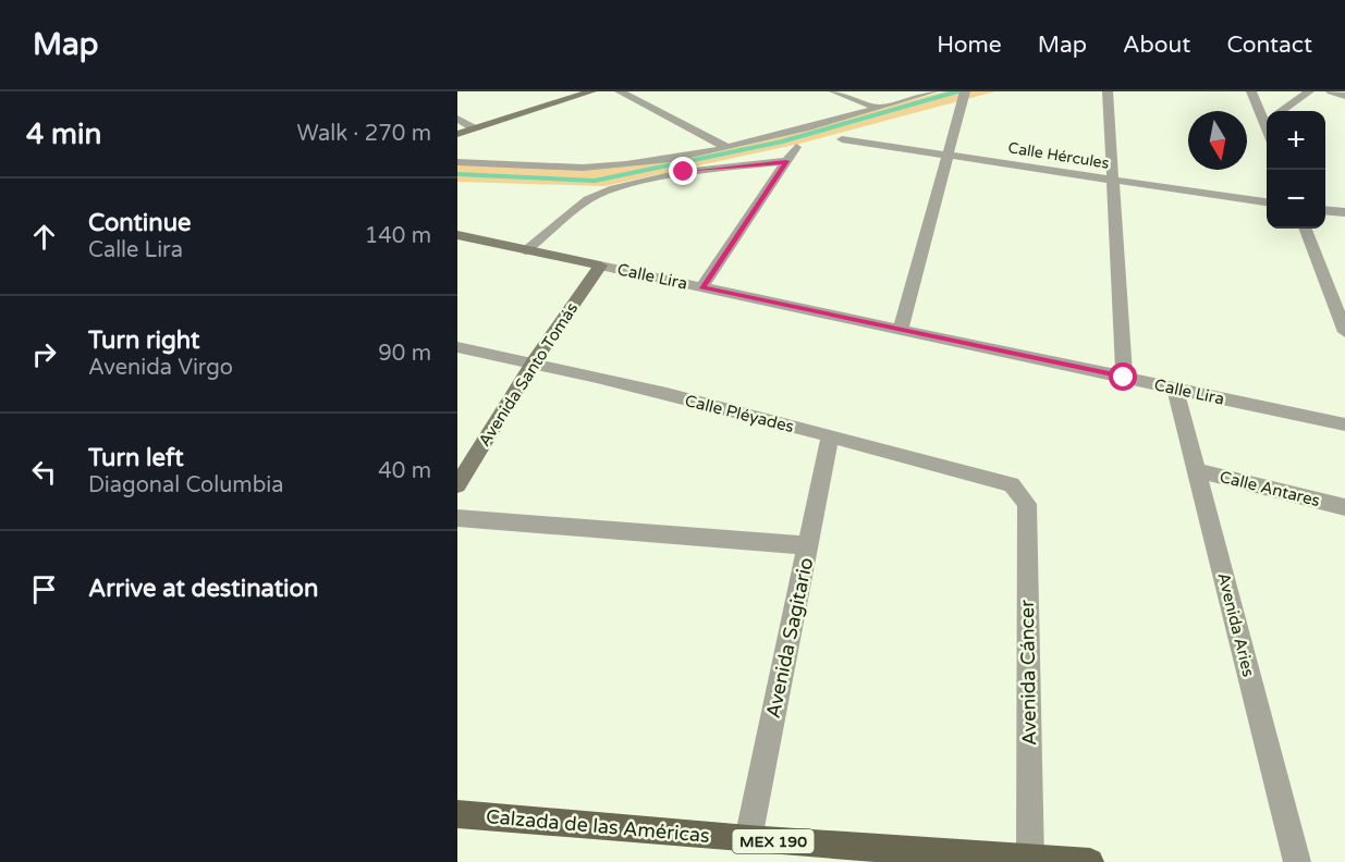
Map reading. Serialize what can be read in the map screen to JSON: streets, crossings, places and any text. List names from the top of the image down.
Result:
{
  "streets": {
    "main road": ["Calzada de las Américas", "MEX 190"],
    "street": [
      "Calle Hércules",
      "Calle Lira",
      "Avenida Santo Tomás",
      "Calle Pléyades",
      "Calle Antares",
      "Avenida Aries",
      "Avenida Sagitario",
      "Avenida Cáncer"
    ]
  },
  "crossings": [
    ["Calle Lira", "Avenida Santo Tomás"],
    ["Calle Lira", "Avenida Aries"],
    ["Avenida Santo Tomás", "Calle Pléyades"],
    ["Calle Pléyades", "Avenida Sagitario"],
    ["Calle Pléyades", "Avenida Cáncer"],
    ["Calle Antares", "Avenida Aries"],
    ["Avenida Sagitario", "Calzada de las Américas"],
    ["Avenida Cáncer", "Calzada de las Américas"]
  ],
  "north": "bottom",
  "page": {
    "header": "Map",
    "nav": [
      "Home",
      "Map",
      "About",
      "Contact"
    ],
    "heading": ["4 min", "Walk · 270 m"],
    "map_buttons": ["+", "−"],
    "list": [
      ["Continue", "Calle Lira", "140 m"],
      ["Turn right", "Avenida Virgo", "90 m"],
      ["Turn left", "Diagonal Columbia", "40 m"],
      "Arrive at destination"
    ]
  }
}
